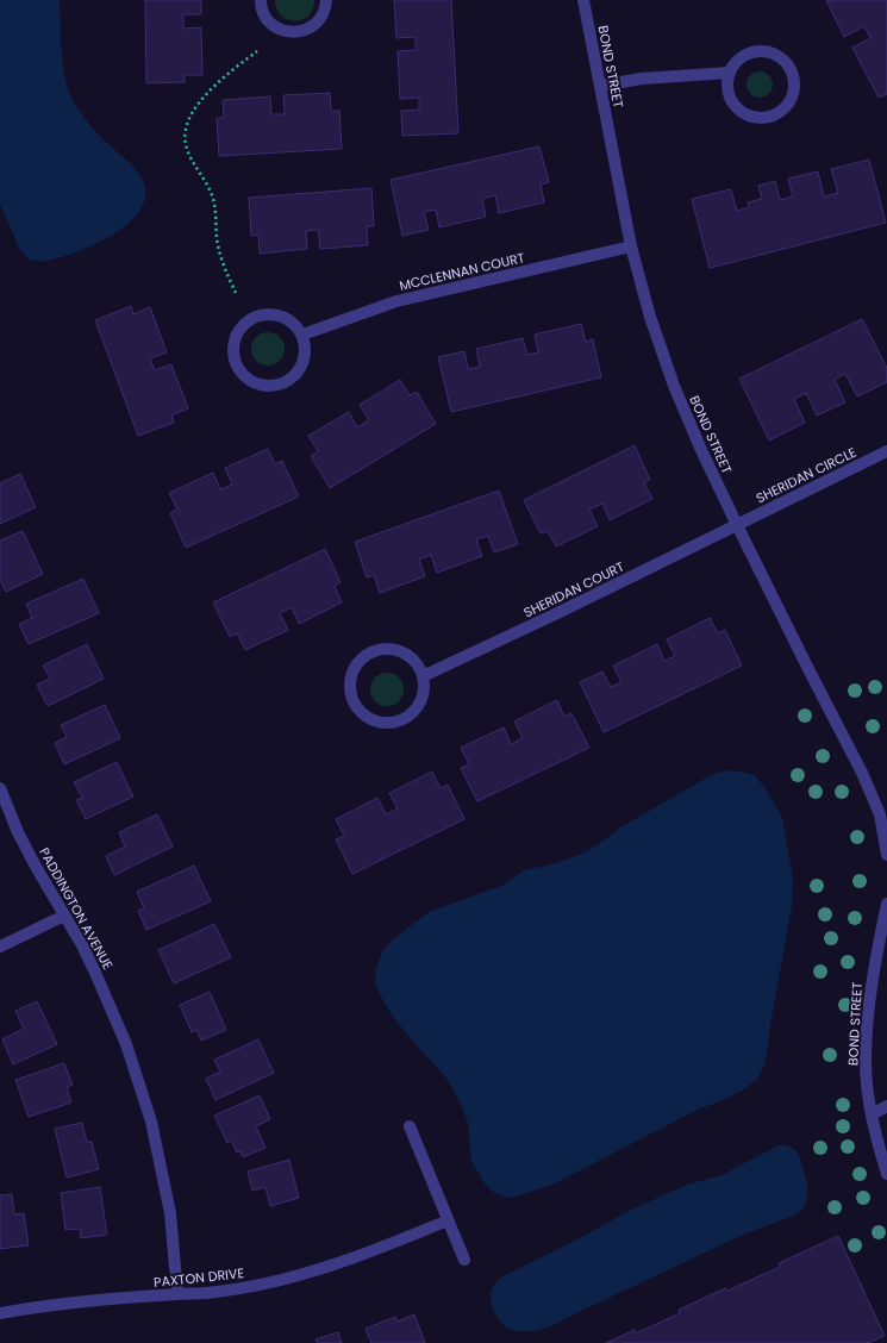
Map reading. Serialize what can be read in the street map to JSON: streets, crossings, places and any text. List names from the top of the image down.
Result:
{
  "streets": {
    "street": [
      "BOND STREET",
      "MCCLENNAN COURT",
      "SHERIDAN CIRCLE",
      "SHERIDAN COURT",
      "PADDINGTON AVENUE",
      "PAXTON DRIVE"
    ]
  },
  "crossings": [
    ["BOND STREET", "MCCLENNAN COURT"],
    ["BOND STREET", "SHERIDAN CIRCLE"],
    ["BOND STREET", "SHERIDAN COURT"],
    ["SHERIDAN CIRCLE", "SHERIDAN COURT"],
    ["PADDINGTON AVENUE", "PAXTON DRIVE"]
  ]
}
